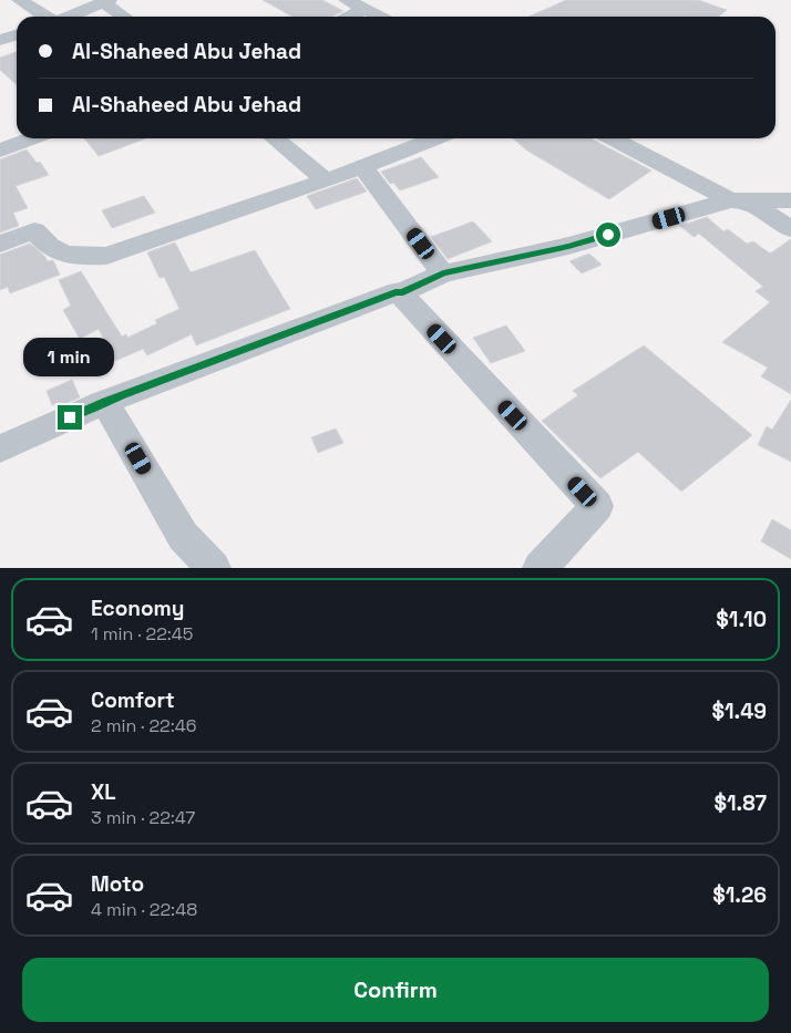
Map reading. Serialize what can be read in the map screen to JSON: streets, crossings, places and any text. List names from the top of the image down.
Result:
{
  "page": {
    "banner": ["Al-Shaheed Abu Jehad", "Al-Shaheed Abu Jehad"],
    "bubble": "1 min",
    "list": [
      {
        "name": "Economy",
        "note": "1 min · 22:45",
        "value": "$1.10"
      },
      {
        "name": "Comfort",
        "note": "2 min · 22:46",
        "value": "$1.49"
      },
      {
        "name": "XL",
        "note": "3 min · 22:47",
        "value": "$1.87"
      },
      {
        "name": "Moto",
        "note": "4 min · 22:48",
        "value": "$1.26"
      }
    ],
    "buttons": "Confirm"
  }
}
